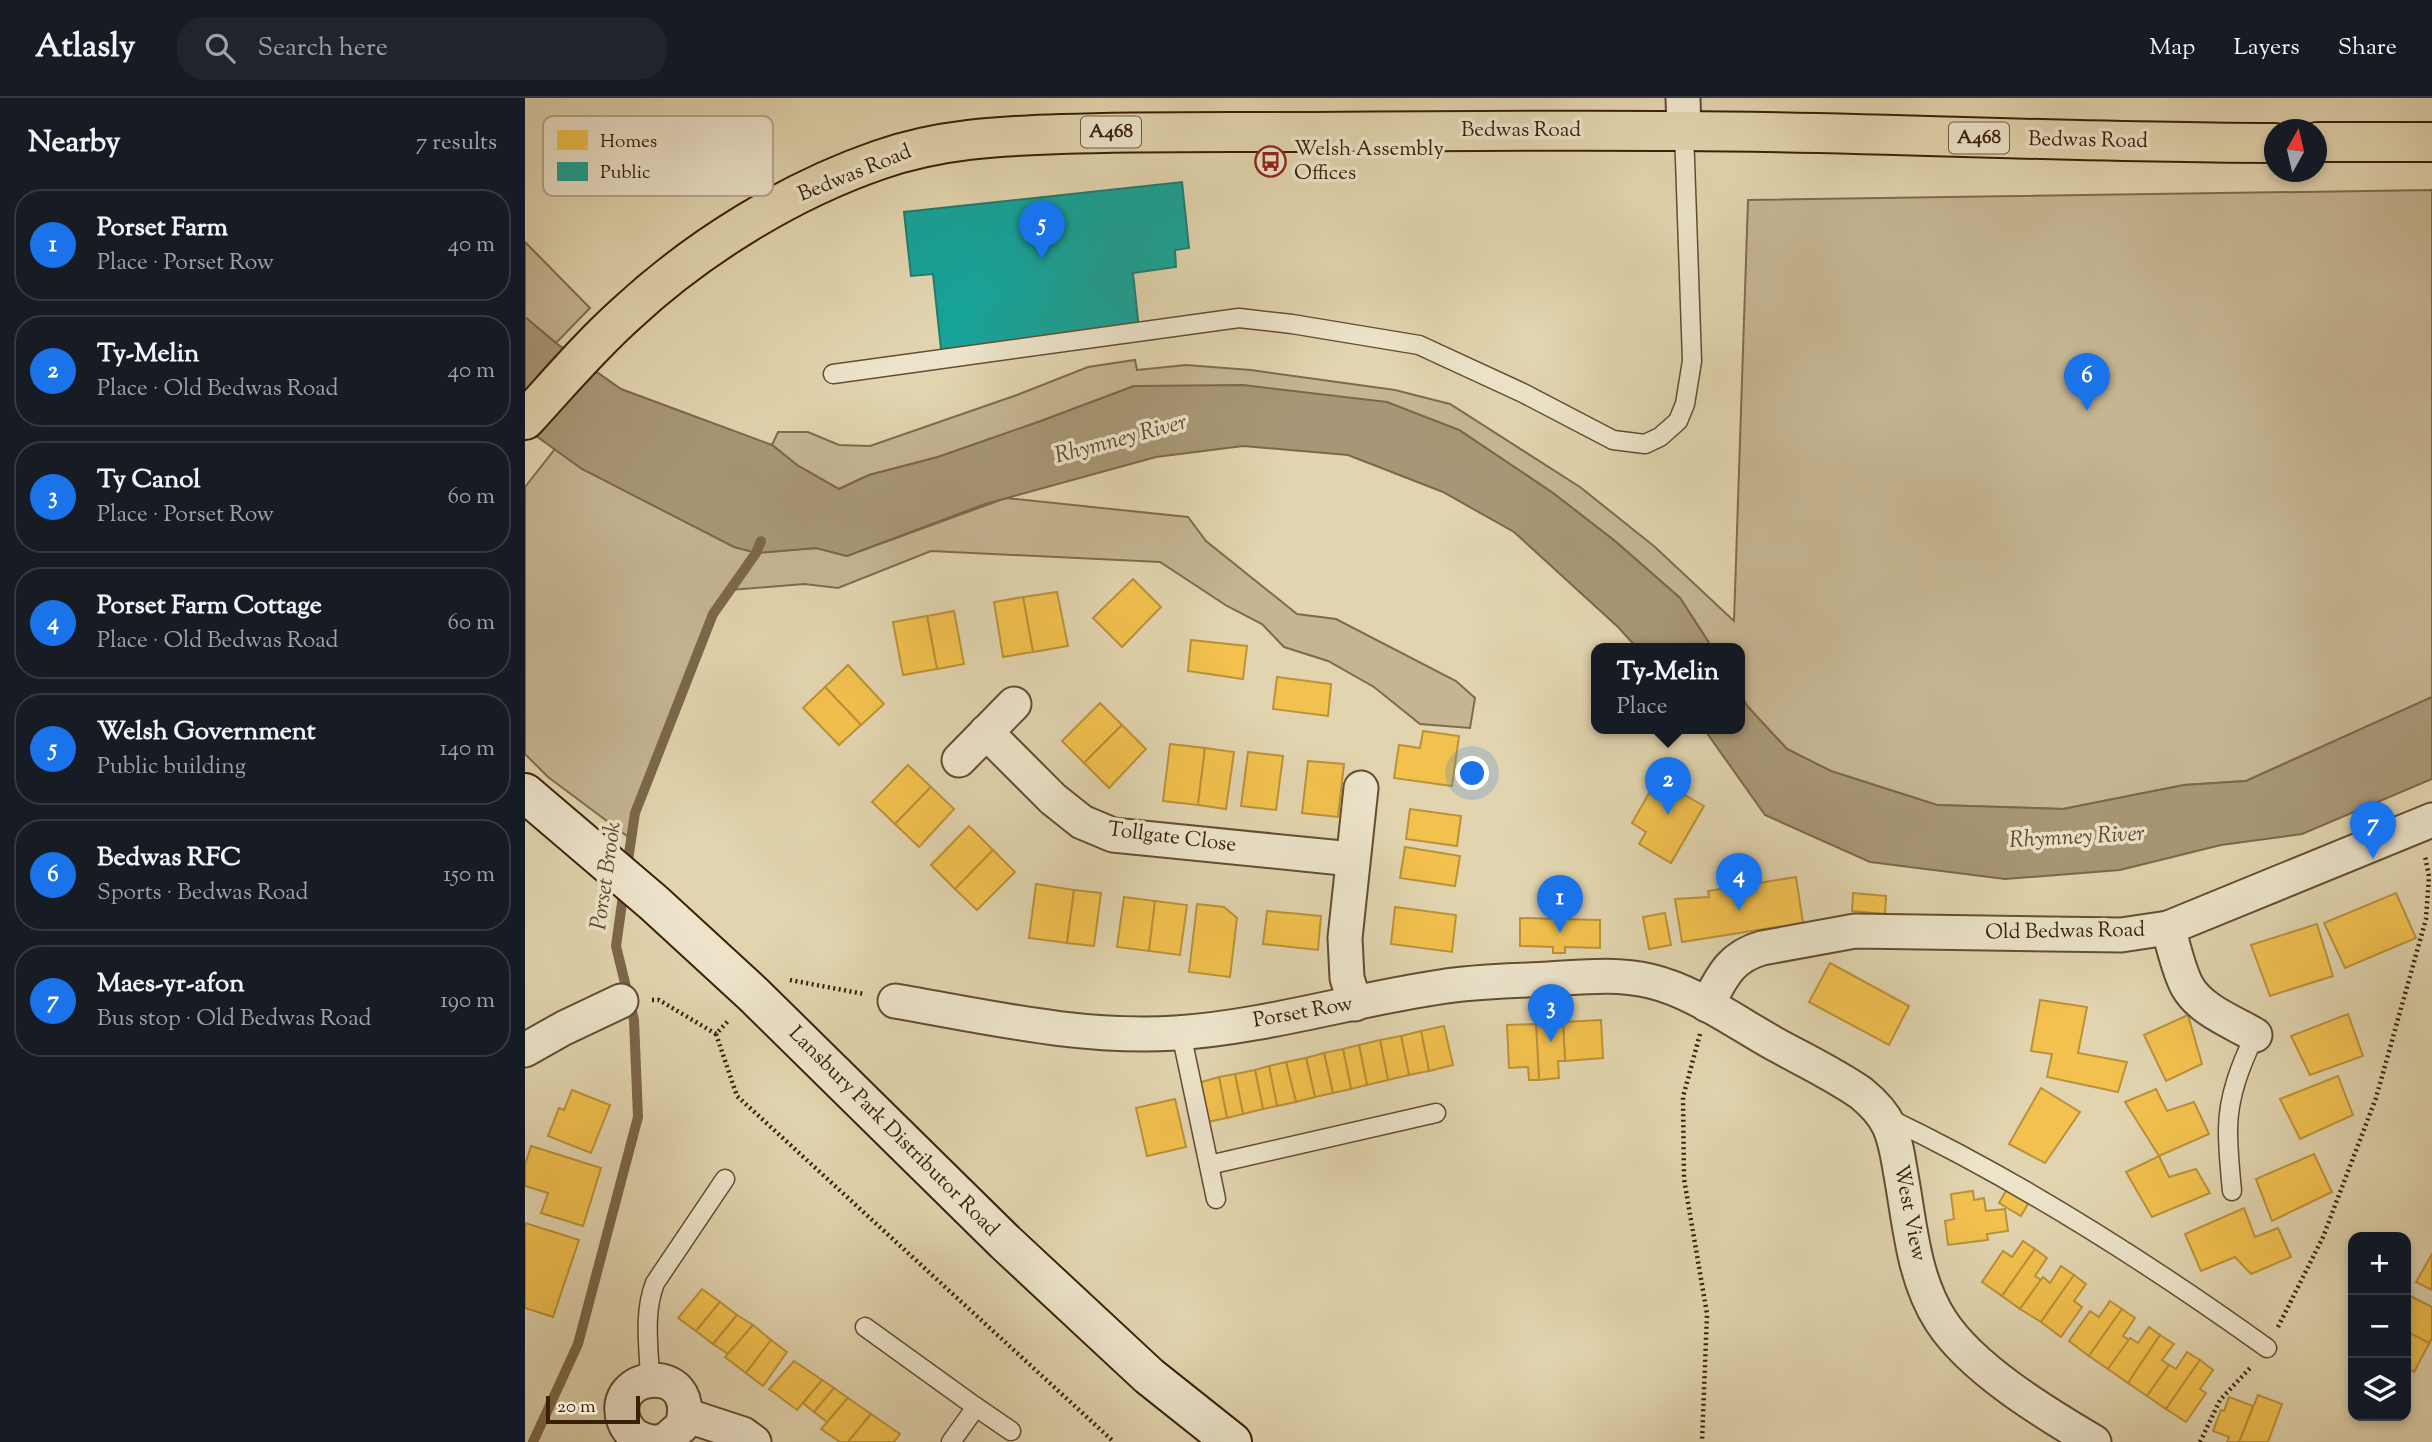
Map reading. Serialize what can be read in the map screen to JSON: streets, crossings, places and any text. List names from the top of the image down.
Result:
{
  "streets": {
    "main road": ["Bedwas Road", "A468"],
    "street": [
      "Tollgate Close",
      "Old Bedwas Road",
      "Porset Row",
      "Lansbury Park Distributor Road",
      "West View"
    ]
  },
  "crossings": [
    ["Old Bedwas Road", "Porset Row"],
    ["Old Bedwas Road", "West View"],
    ["Porset Row", "West View"]
  ],
  "water": ["Rhymney River", "Porset Brook"],
  "places": {
    "bus stop": ["Welsh Assembly Offices"]
  },
  "legend": ["Homes", "Public"],
  "scale_bar": "20 m",
  "north": "top",
  "page": {
    "header": "Atlasly",
    "search": "Search here",
    "nav": ["Map", "Layers", "Share"],
    "heading": ["Nearby", "7 results"],
    "list": [
      {
        "mark": "1",
        "name": "Porset Farm",
        "note": "Place · Porset Row",
        "value": "40 m"
      },
      {
        "mark": "2",
        "name": "Ty-Melin",
        "note": "Place · Old Bedwas Road",
        "value": "40 m"
      },
      {
        "mark": "3",
        "name": "Ty Canol",
        "note": "Place · Porset Row",
        "value": "60 m"
      },
      {
        "mark": "4",
        "name": "Porset Farm Cottage",
        "note": "Place · Old Bedwas Road",
        "value": "60 m"
      },
      {
        "mark": "5",
        "name": "Welsh Government",
        "note": "Public building",
        "value": "140 m"
      },
      {
        "mark": "6",
        "name": "Bedwas RFC",
        "note": "Sports · Bedwas Road",
        "value": "150 m"
      },
      {
        "mark": "7",
        "name": "Maes-yr-afon",
        "note": "Bus stop · Old Bedwas Road",
        "value": "190 m"
      }
    ],
    "pins": [
      "5",
      "6",
      "2",
      "7",
      "4",
      "1",
      "3"
    ],
    "popup": ["Ty-Melin", "Place"],
    "map_buttons": ["+", "−"],
    "scale": "20 m"
  }
}
